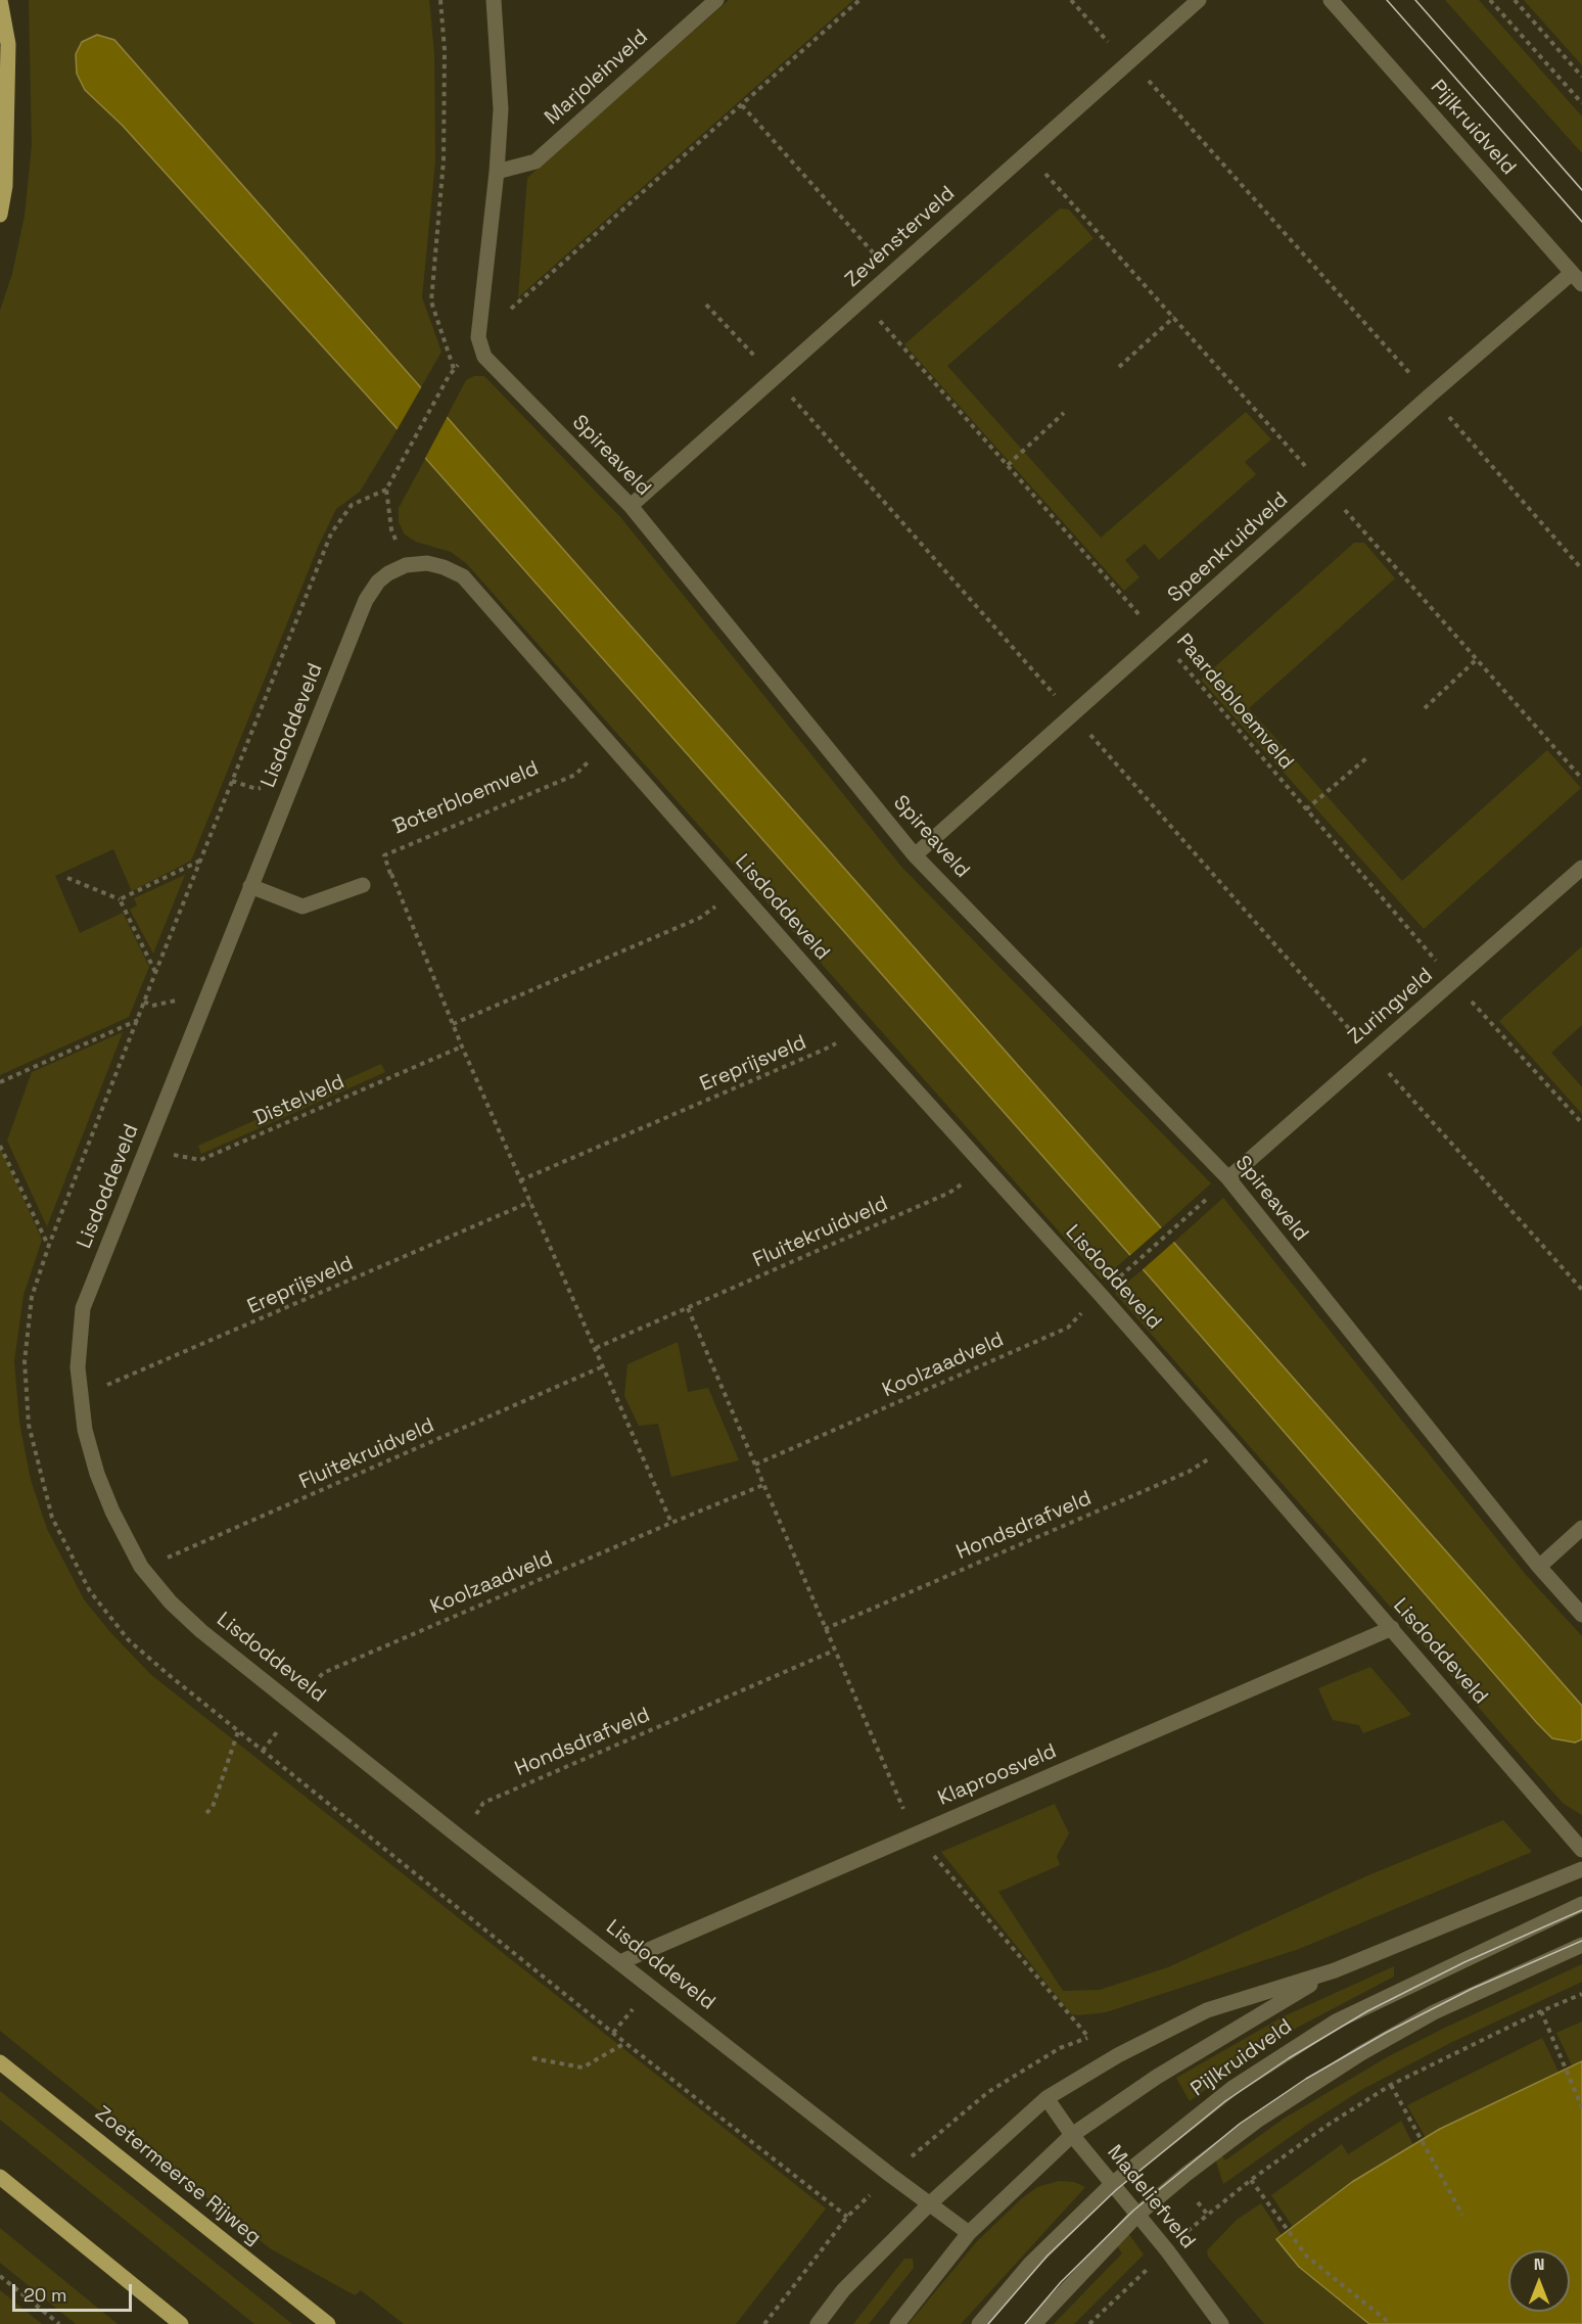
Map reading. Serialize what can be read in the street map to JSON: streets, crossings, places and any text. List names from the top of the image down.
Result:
{
  "streets": {
    "main road": ["Zoetermeerse Rijweg"],
    "street": [
      "Marjoleinveld",
      "Pijlkruidveld",
      "Zevensterveld",
      "Spireaveld",
      "Speenkruidveld",
      "Lisdoddeveld",
      "Zuringveld",
      "Klaproosveld",
      "Madeliefveld"
    ],
    "path": [
      "Paardebloemveld",
      "Boterbloemveld",
      "Ereprijsveld",
      "Distelveld",
      "Fluitekruidveld",
      "Koolzaadveld",
      "Hondsdrafveld"
    ]
  },
  "crossings": [
    ["Pijlkruidveld", "Speenkruidveld"],
    ["Pijlkruidveld", "Lisdoddeveld"],
    ["Pijlkruidveld", "Madeliefveld"],
    ["Zevensterveld", "Spireaveld"],
    ["Zevensterveld", "Paardebloemveld"],
    ["Spireaveld", "Speenkruidveld"],
    ["Spireaveld", "Zuringveld"],
    ["Speenkruidveld", "Paardebloemveld"],
    ["Paardebloemveld", "Zuringveld"],
    ["Lisdoddeveld", "Boterbloemveld"],
    ["Lisdoddeveld", "Ereprijsveld"],
    ["Lisdoddeveld", "Distelveld"],
    ["Lisdoddeveld", "Fluitekruidveld"],
    ["Lisdoddeveld", "Koolzaadveld"],
    ["Lisdoddeveld", "Hondsdrafveld"],
    ["Lisdoddeveld", "Klaproosveld"]
  ],
  "scale_bar": "20 m",
  "north": "top"
}
